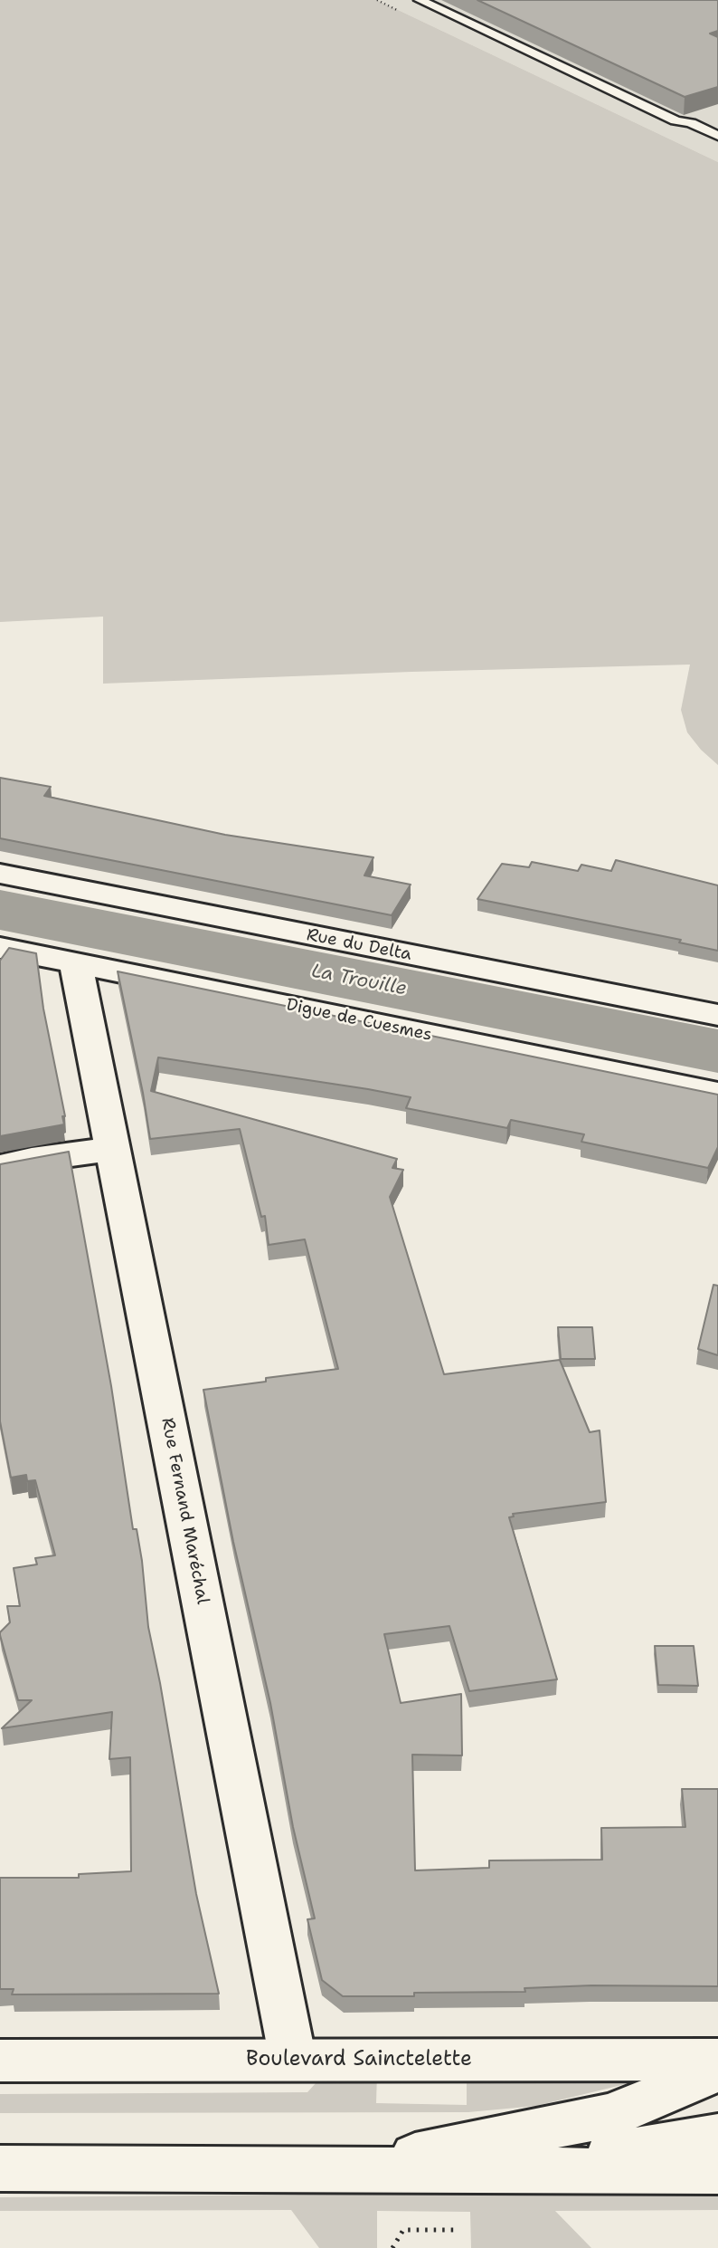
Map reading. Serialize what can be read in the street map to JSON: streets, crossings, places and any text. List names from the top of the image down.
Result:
{
  "streets": {
    "main road": [
      "Rue du Delta",
      "Digue de Cuesmes",
      "Rue Fernand Maréchal",
      "Boulevard Sainctelette"
    ]
  },
  "crossings": [
    ["Digue de Cuesmes", "Rue Fernand Maréchal"],
    ["Rue Fernand Maréchal", "Boulevard Sainctelette"]
  ],
  "water": ["La Trouille"]
}
